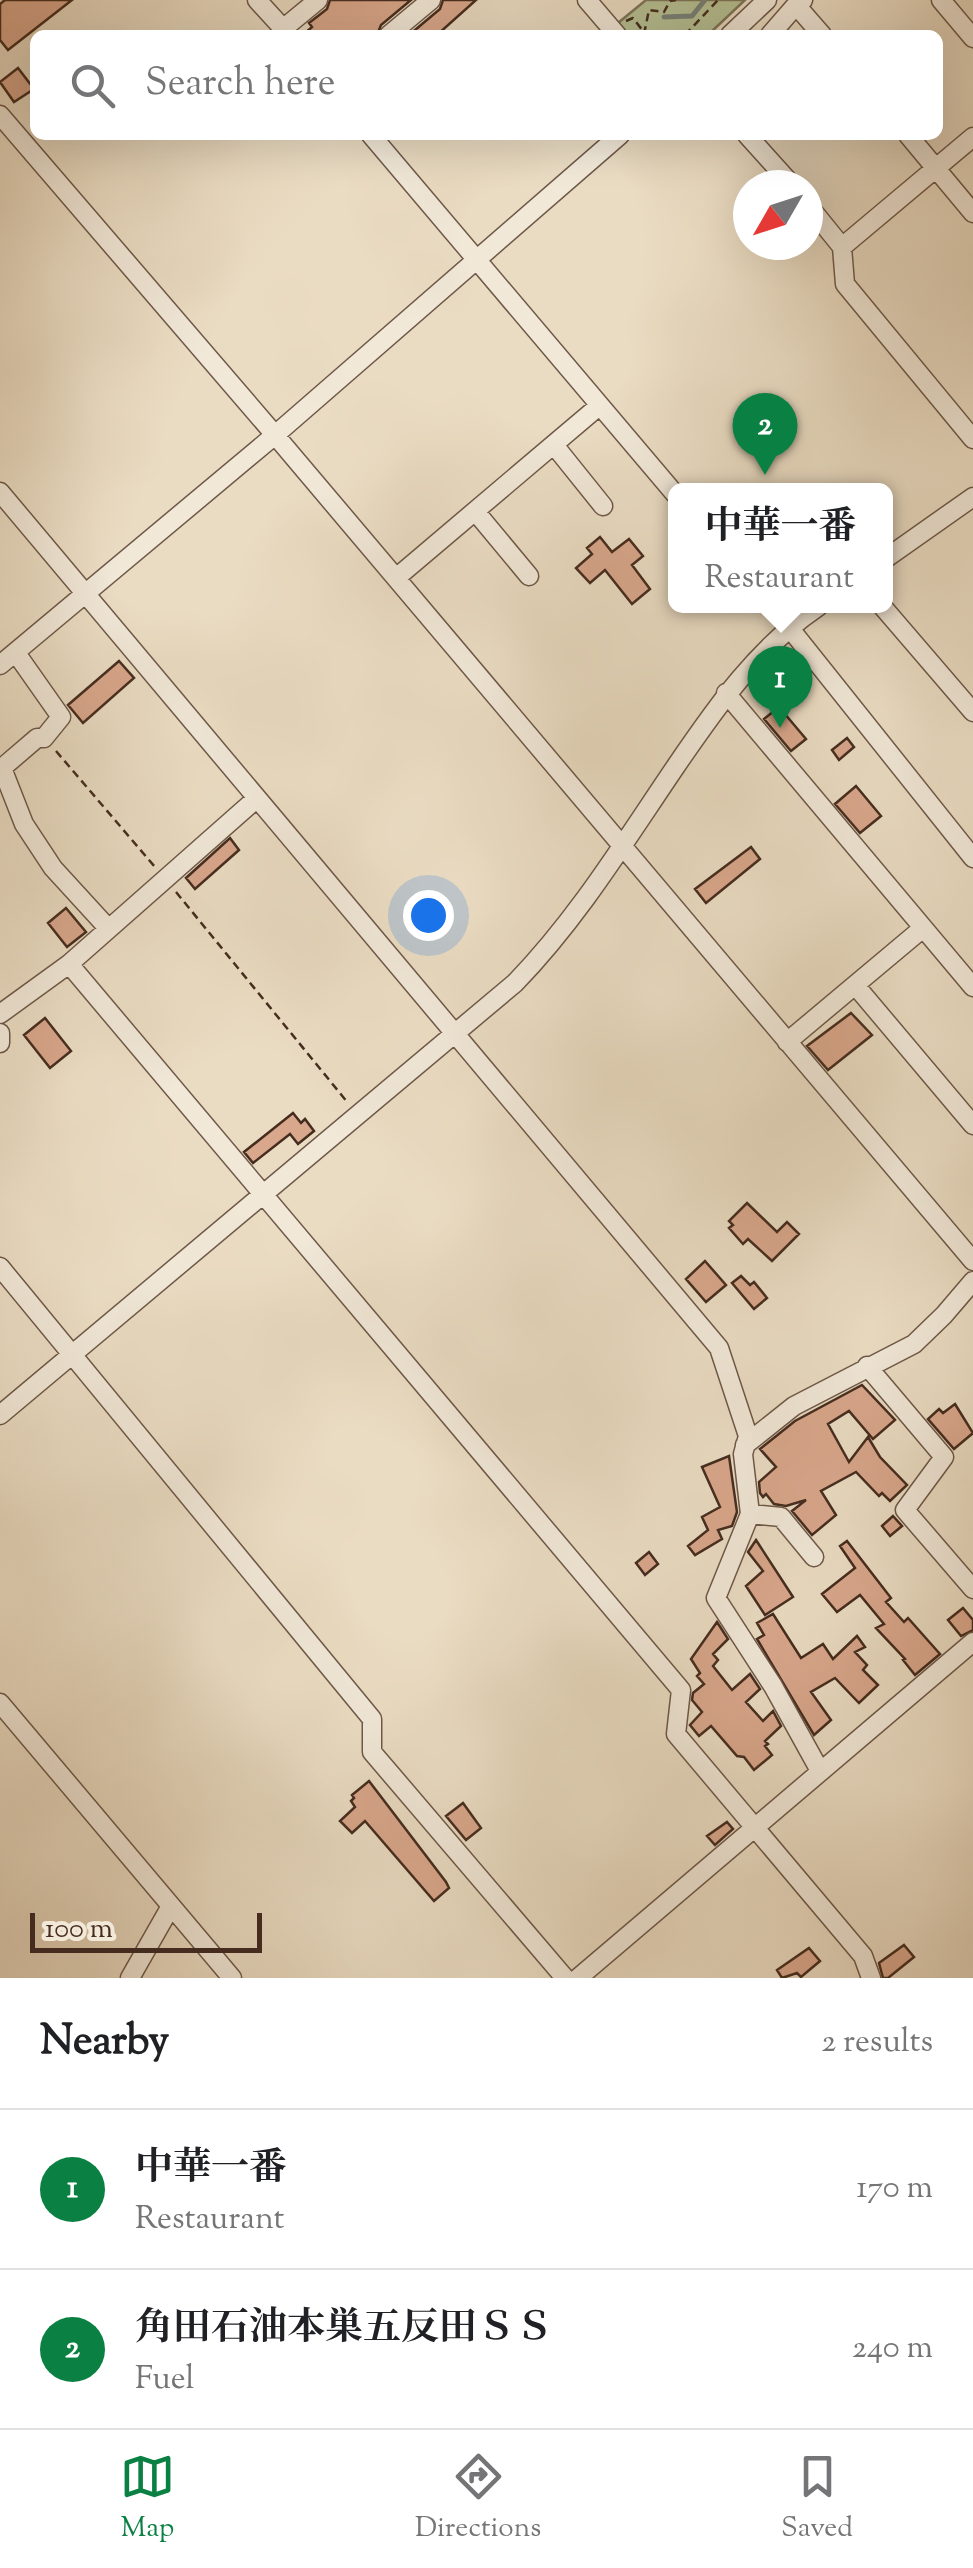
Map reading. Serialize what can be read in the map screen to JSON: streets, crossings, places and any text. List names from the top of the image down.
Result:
{
  "scale_bar": "100 m",
  "north": "bottom left",
  "page": {
    "search": "Search here",
    "pins": ["2", "1"],
    "popup": ["中華一番", "Restaurant"],
    "scale": "100 m",
    "heading": ["Nearby", "2 results"],
    "list": [
      {
        "mark": "1",
        "name": "中華一番",
        "note": "Restaurant",
        "value": "170 m"
      },
      {
        "mark": "2",
        "name": "角田石油本巣五反田ＳＳ",
        "note": "Fuel",
        "value": "240 m"
      }
    ],
    "nav": ["Map", "Directions", "Saved"]
  }
}
